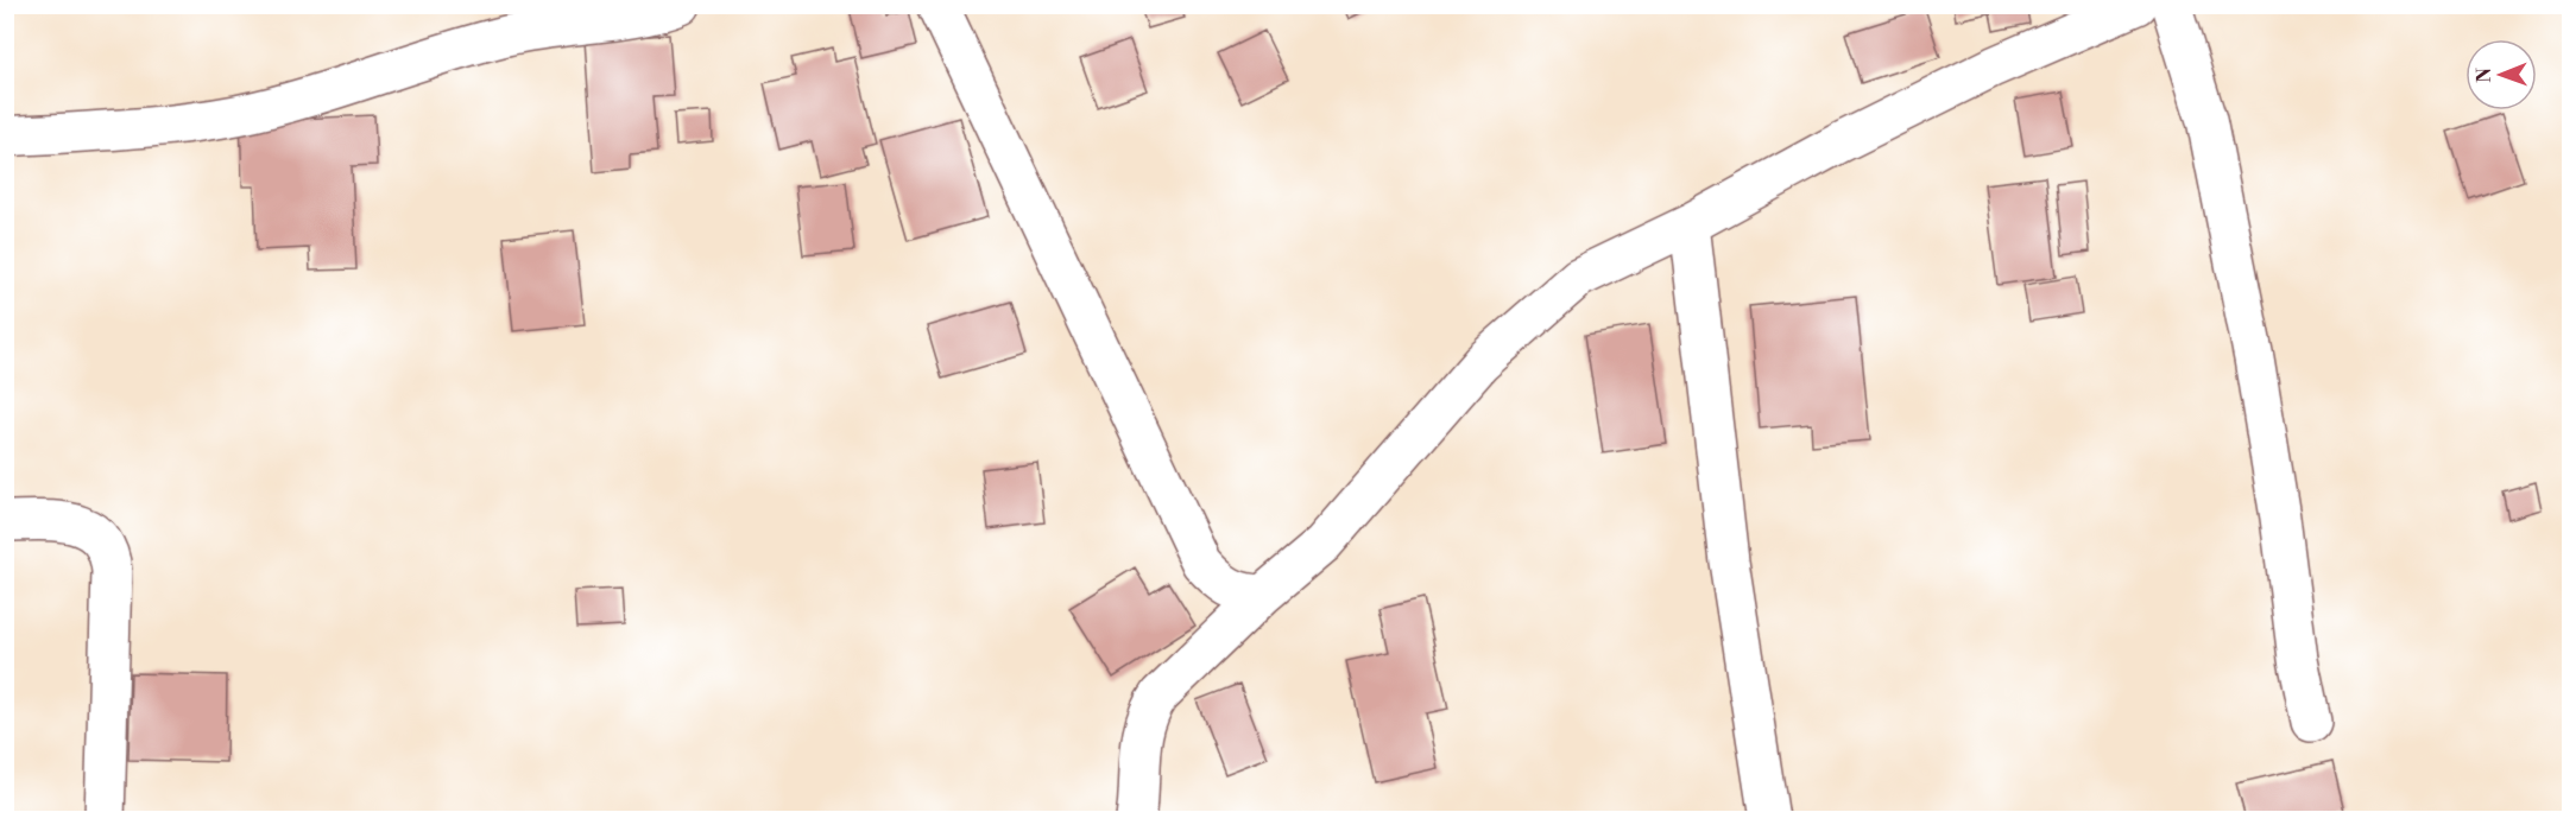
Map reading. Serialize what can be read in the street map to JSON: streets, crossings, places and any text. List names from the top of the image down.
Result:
{
  "north": "left"
}
